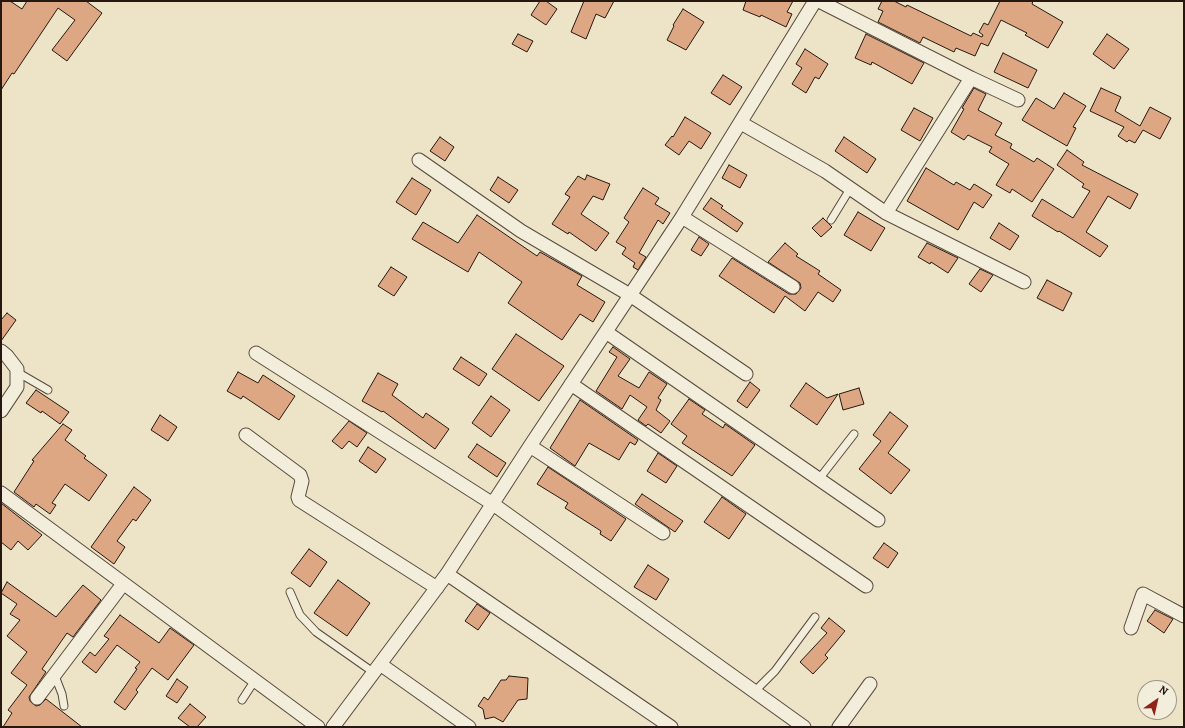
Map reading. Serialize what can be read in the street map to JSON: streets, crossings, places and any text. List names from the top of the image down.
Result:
{
  "north": "top right"
}
